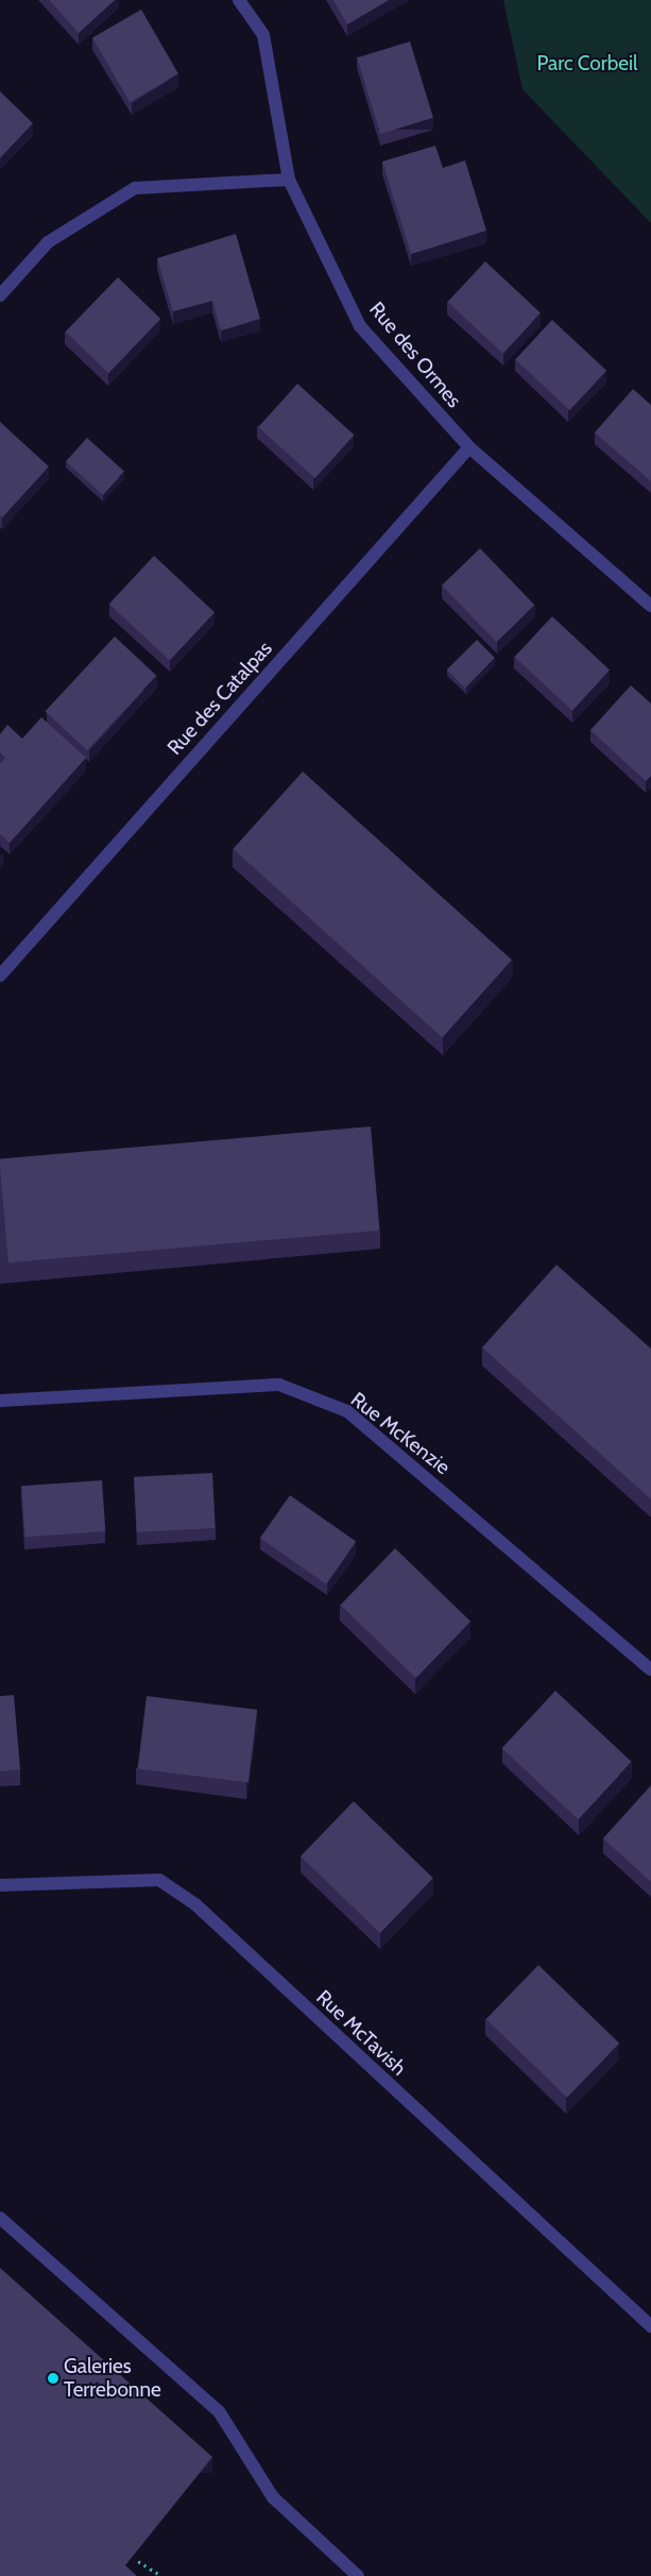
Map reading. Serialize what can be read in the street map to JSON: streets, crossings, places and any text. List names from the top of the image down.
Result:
{
  "streets": {
    "street": [
      "Rue des Ormes",
      "Rue des Catalpas",
      "Rue McKenzie",
      "Rue McTavish"
    ]
  },
  "crossings": [
    ["Rue des Ormes", "Rue des Catalpas"]
  ],
  "parks": ["Parc Corbeil"],
  "places": ["Galeries Terrebonne"]
}
